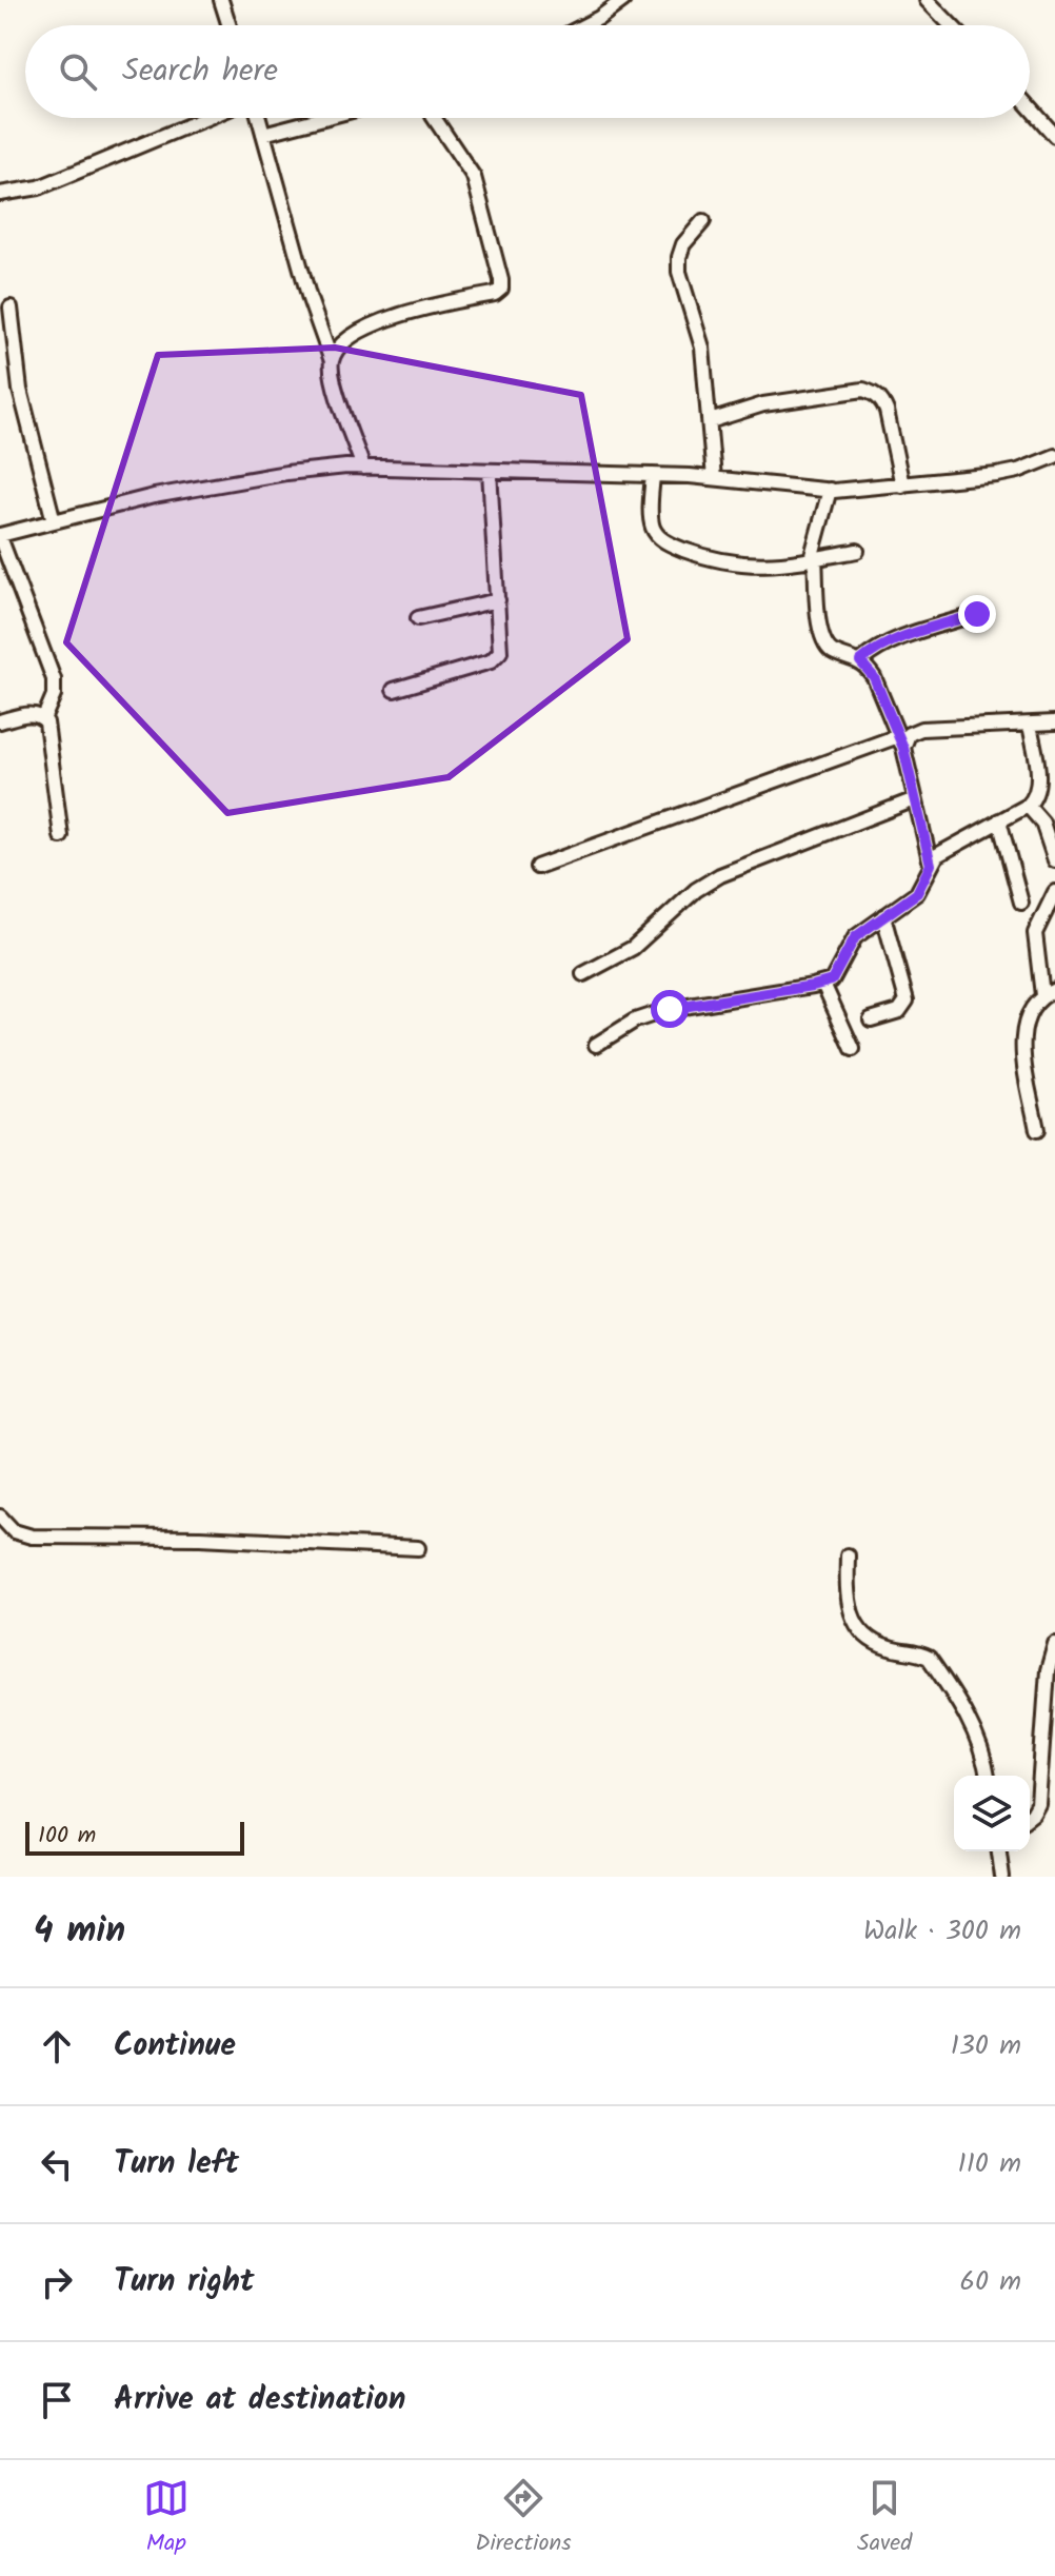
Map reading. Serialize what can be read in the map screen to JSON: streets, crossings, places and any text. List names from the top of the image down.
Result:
{
  "scale_bar": "100 m",
  "page": {
    "search": "Search here",
    "scale": "100 m",
    "heading": ["4 min", "Walk · 300 m"],
    "list": [
      ["Continue", "130 m"],
      ["Turn left", "110 m"],
      ["Turn right", "60 m"],
      "Arrive at destination"
    ],
    "nav": ["Map", "Directions", "Saved"]
  }
}
